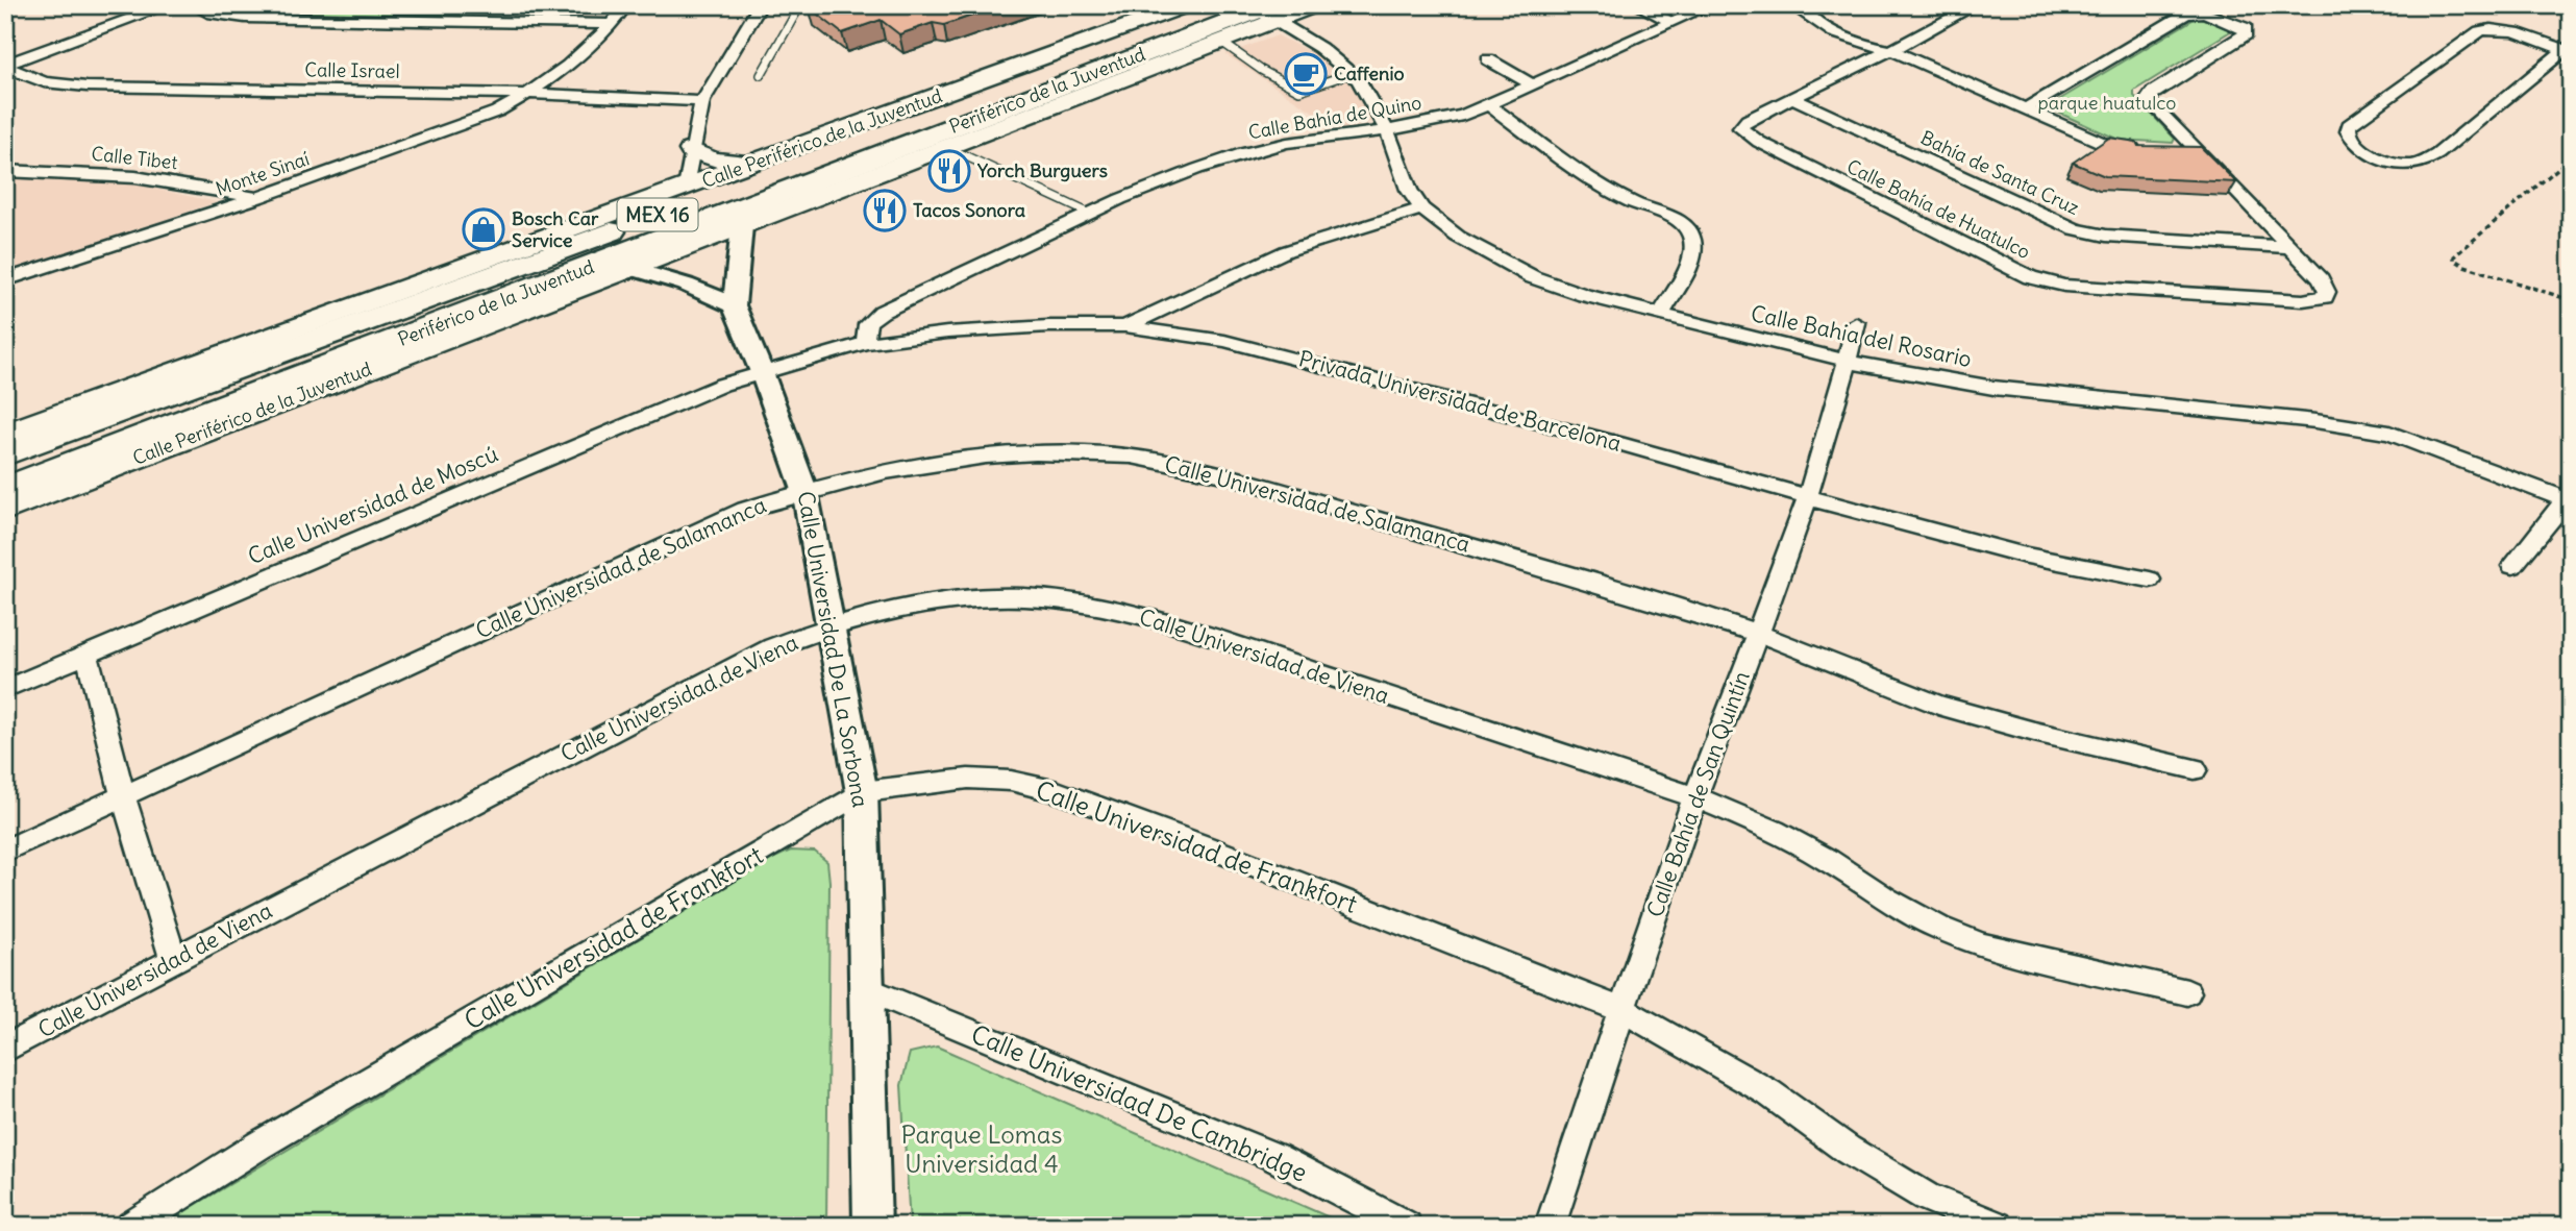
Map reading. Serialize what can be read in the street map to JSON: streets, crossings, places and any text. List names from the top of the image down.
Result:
{
  "streets": {
    "highway": ["Periférico de la Juventud", "MEX 16"],
    "main road": ["Calle Periférico de la Juventud"],
    "street": [
      "Calle Israel",
      "Calle Bahía de Quino",
      "Calle Tibet",
      "Bahía de Santa Cruz",
      "Monte Sinaí",
      "Calle Bahía de Huatulco",
      "Calle Bahia del Rosario",
      "Privada Universidad de Barcelona",
      "Calle Universidad de Salamanca",
      "Calle Universidad de Moscú",
      "Calle Universidad De La Sorbona",
      "Calle Universidad de Viena",
      "Calle Bahía de San Quintín",
      "Calle Universidad de Frankfort",
      "Calle Universidad De Cambridge"
    ]
  },
  "crossings": [
    ["Calle Israel", "Monte Sinaí"],
    ["Periférico de la Juventud", "Calle Periférico de la Juventud"],
    ["Periférico de la Juventud", "Calle Bahia del Rosario"],
    ["Periférico de la Juventud", "Calle Universidad De La Sorbona"],
    ["Calle Bahía de Quino", "Calle Bahia del Rosario"],
    ["Calle Bahía de Quino", "Privada Universidad de Barcelona"],
    ["Calle Tibet", "Monte Sinaí"],
    ["Bahía de Santa Cruz", "Calle Bahía de Huatulco"],
    ["Calle Bahia del Rosario", "Calle Bahía de San Quintín"],
    ["Privada Universidad de Barcelona", "Calle Universidad de Moscú"],
    ["Privada Universidad de Barcelona", "Calle Universidad De La Sorbona"],
    ["Privada Universidad de Barcelona", "Calle Bahía de San Quintín"],
    ["Calle Universidad de Salamanca", "Calle Universidad De La Sorbona"],
    ["Calle Universidad de Salamanca", "Calle Bahía de San Quintín"],
    ["Calle Universidad de Moscú", "Calle Universidad De La Sorbona"],
    ["Calle Universidad De La Sorbona", "Calle Universidad de Viena"],
    ["Calle Universidad De La Sorbona", "Calle Universidad de Frankfort"],
    ["Calle Universidad De La Sorbona", "Calle Universidad De Cambridge"],
    ["Calle Universidad de Viena", "Calle Bahía de San Quintín"],
    ["Calle Bahía de San Quintín", "Calle Universidad de Frankfort"]
  ],
  "parks": ["parque huatulco", "Parque Lomas Universidad 4"],
  "places": {
    "cafe": ["Caffenio"],
    "restaurant": ["Yorch Burguers", "Tacos Sonora"],
    "shop": ["Bosch Car Service"]
  }
}
